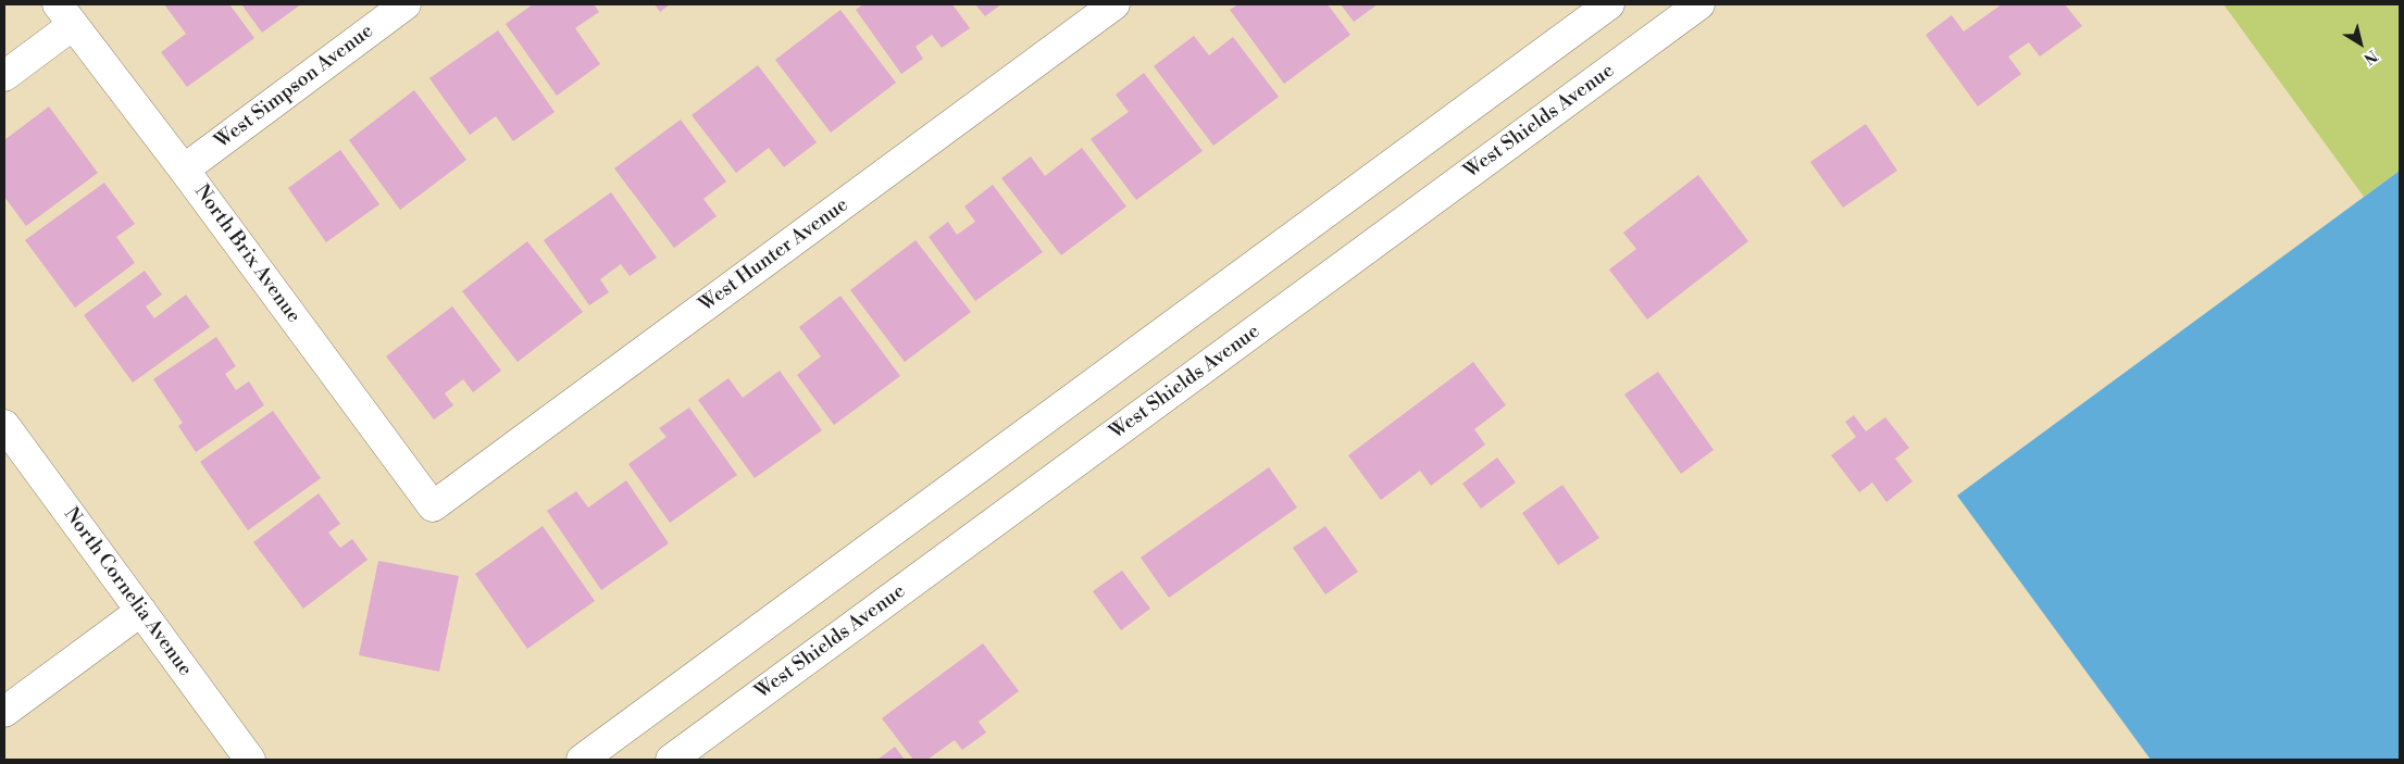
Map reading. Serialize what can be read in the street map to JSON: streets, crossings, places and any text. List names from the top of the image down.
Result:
{
  "streets": {
    "street": [
      "West Simpson Avenue",
      "West Shields Avenue",
      "North Brix Avenue",
      "West Hunter Avenue",
      "North Cornelia Avenue"
    ]
  },
  "crossings": [
    ["West Simpson Avenue", "North Brix Avenue"],
    ["North Brix Avenue", "West Hunter Avenue"]
  ],
  "north": "bottom right"
}
